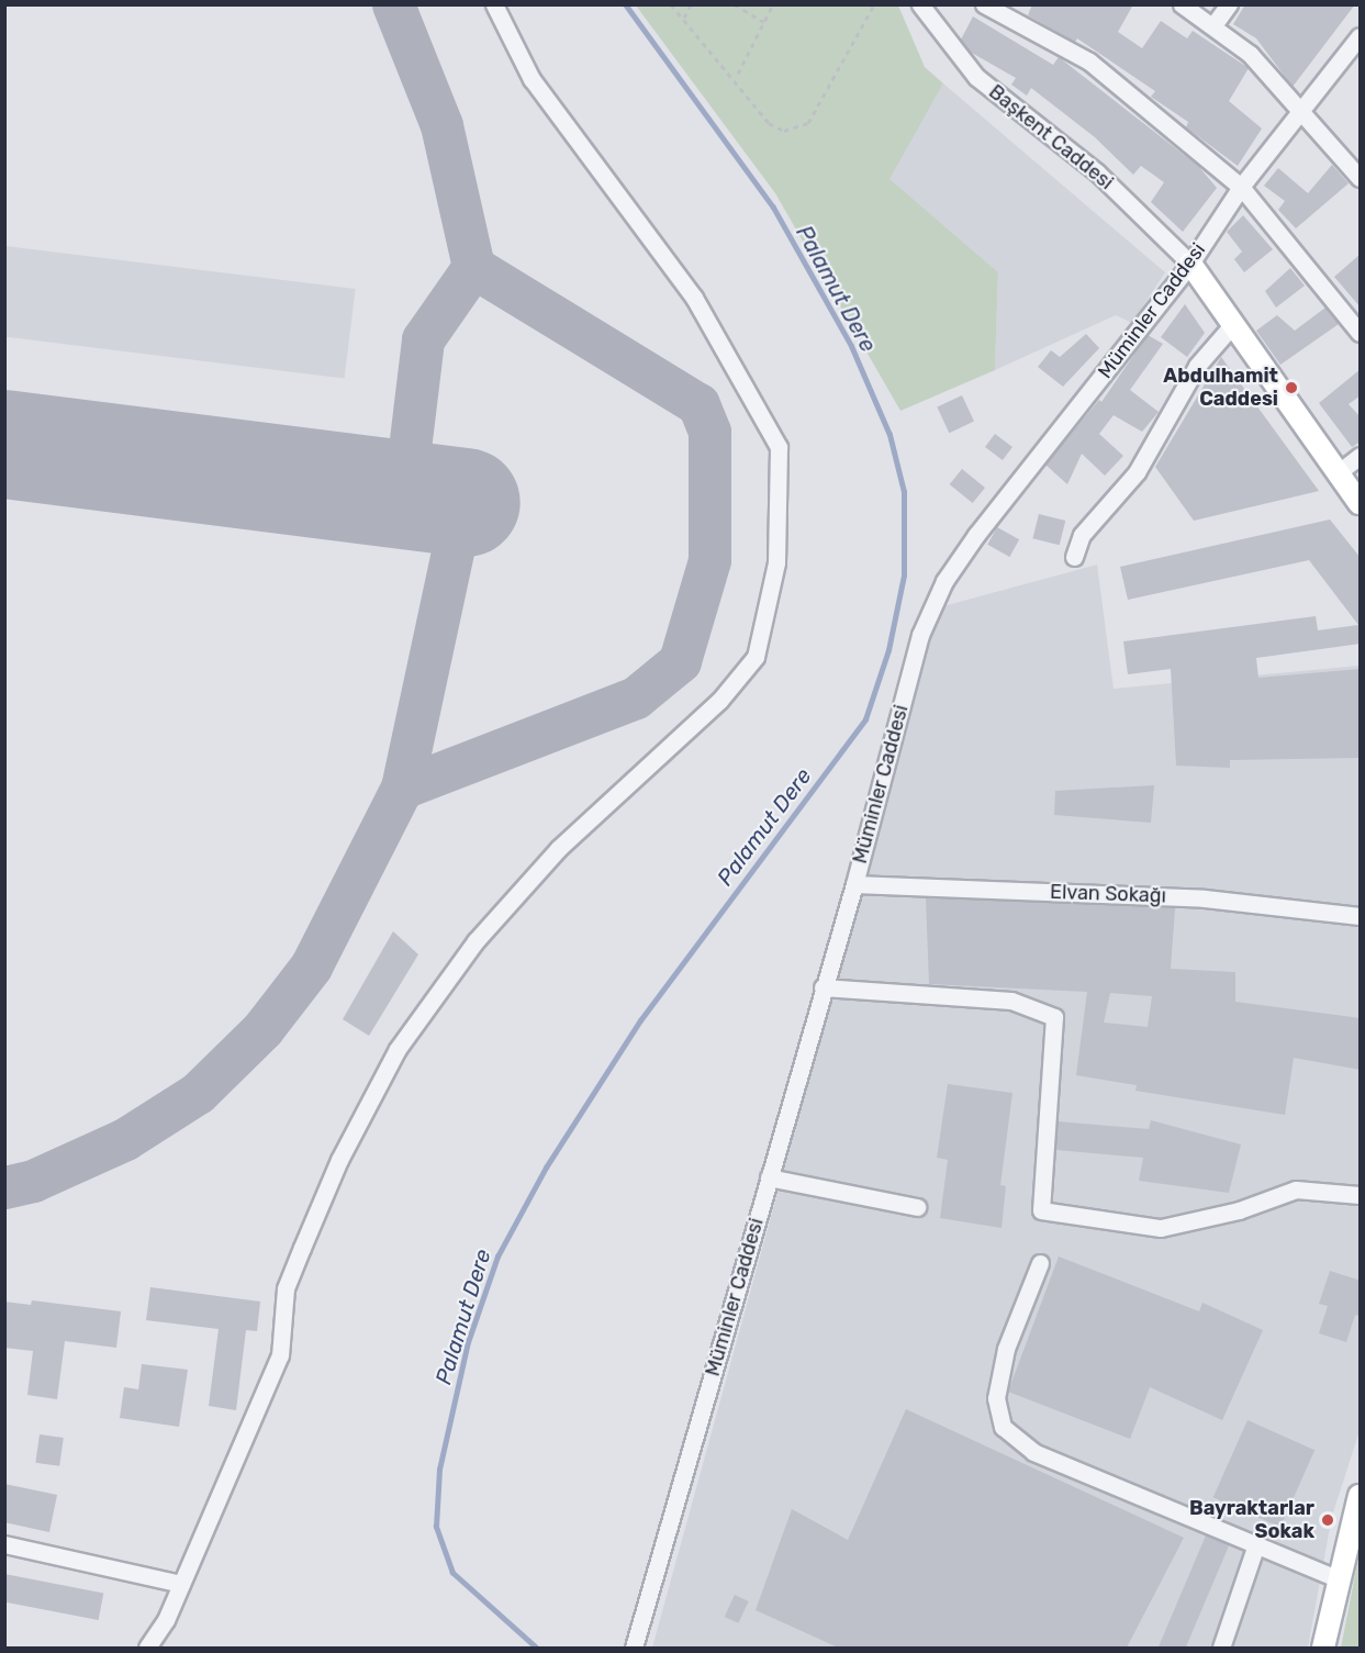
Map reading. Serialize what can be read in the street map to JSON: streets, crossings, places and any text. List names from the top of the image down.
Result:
{
  "streets": {
    "street": ["Başkent Caddesi", "Müminler Caddesi", "Elvan Sokağı"]
  },
  "crossings": [
    ["Başkent Caddesi", "Müminler Caddesi"],
    ["Müminler Caddesi", "Elvan Sokağı"]
  ],
  "water": ["Palamut Dere"],
  "places": ["Abdulhamit Caddesi", "Bayraktarlar Sokak"]
}
